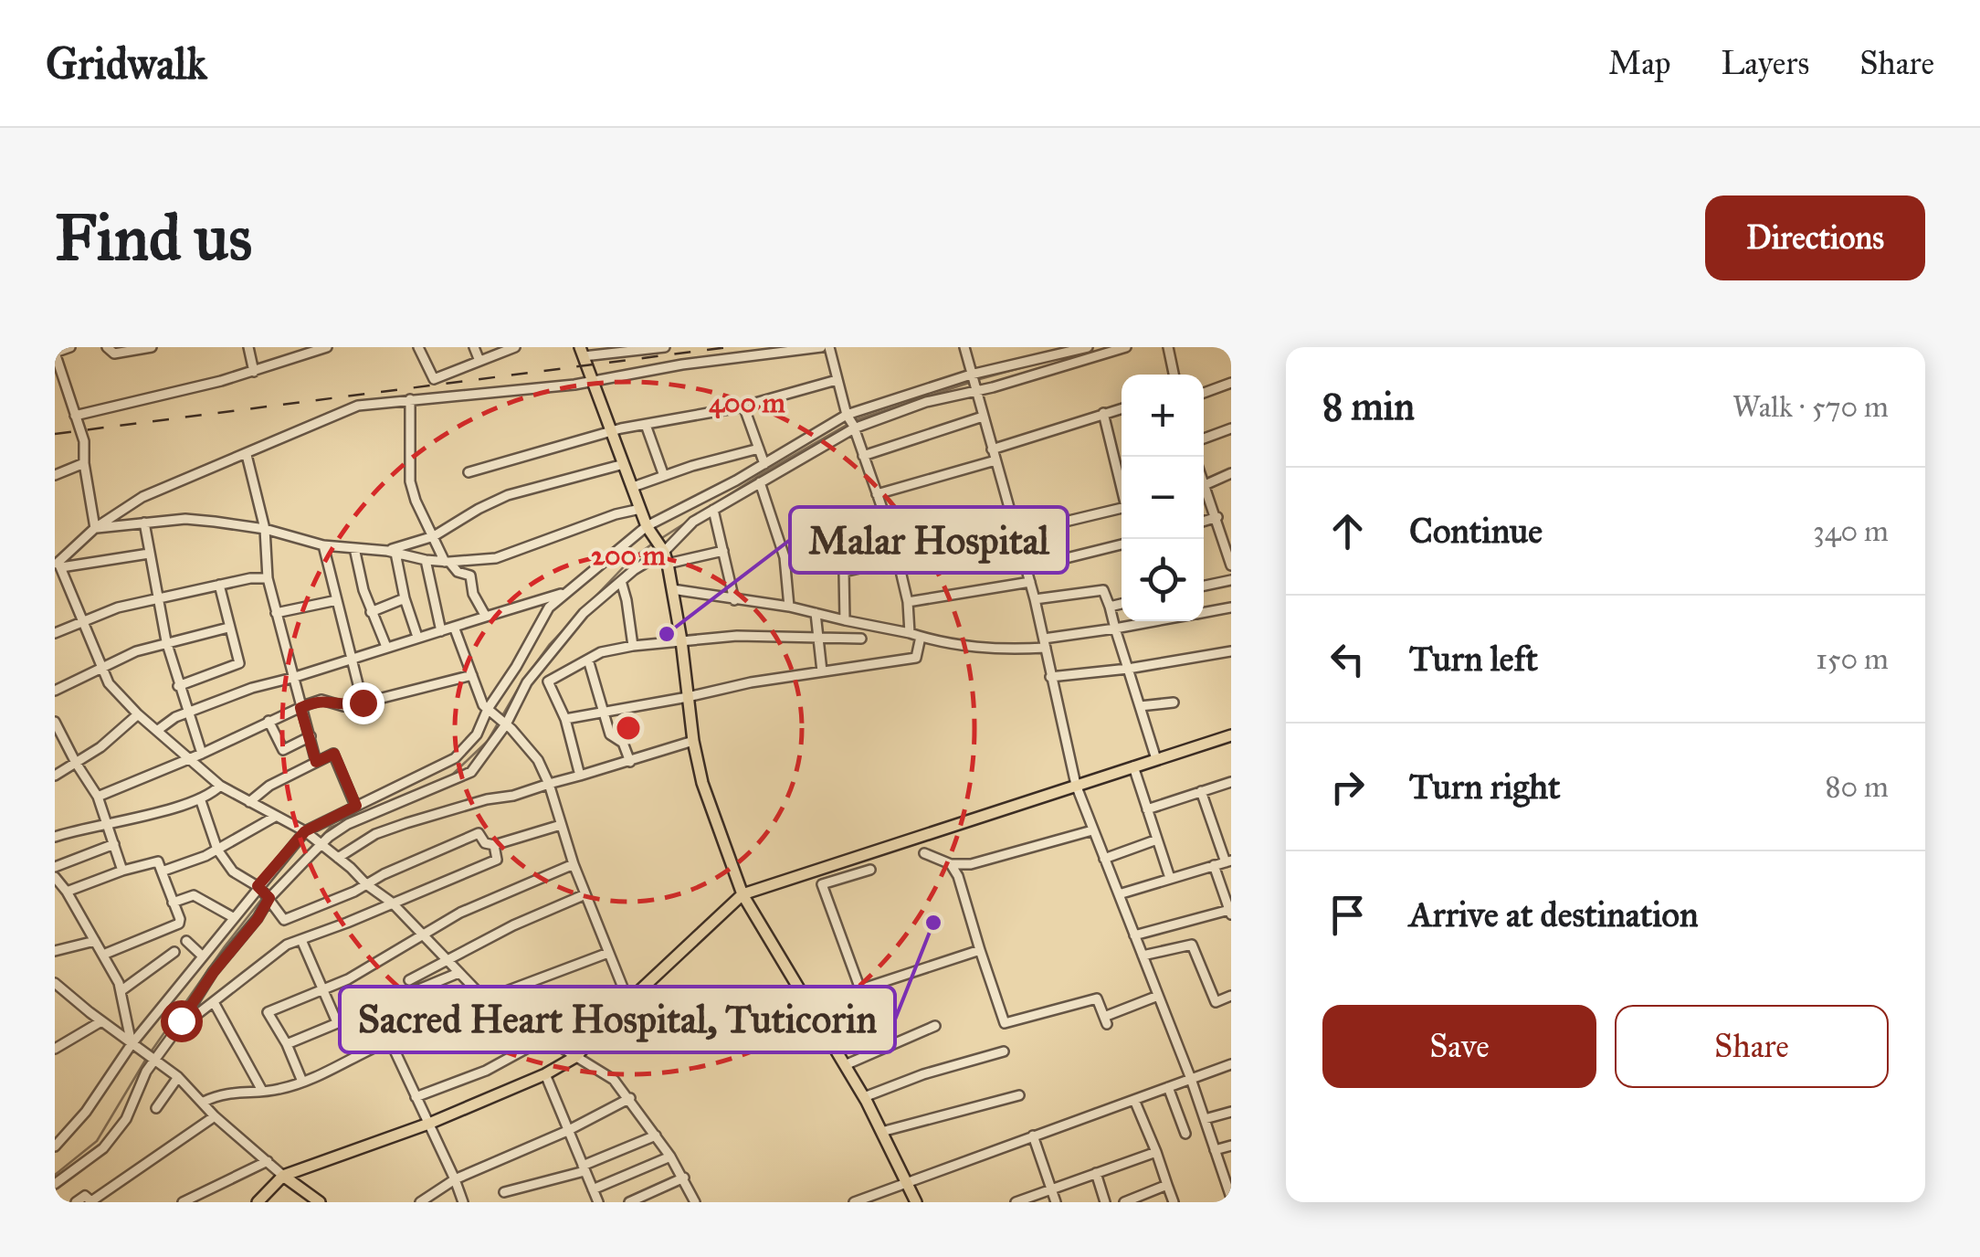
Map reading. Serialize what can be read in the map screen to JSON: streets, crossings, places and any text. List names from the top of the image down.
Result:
{
  "places": ["Malar Hospital", "Sacred Heart Hospital, Tuticorin"],
  "page": {
    "header": "Gridwalk",
    "nav": ["Map", "Layers", "Share"],
    "buttons": [
      "Directions",
      ["Save", "Share"]
    ],
    "title": "Find us",
    "heading": ["8 min", "Walk · 570 m"],
    "map_buttons": ["+", "−"],
    "list": [
      ["Continue", "340 m"],
      ["Turn left", "150 m"],
      ["Turn right", "80 m"],
      "Arrive at destination"
    ]
  },
  "rings": ["400 m", "200 m"]
}
